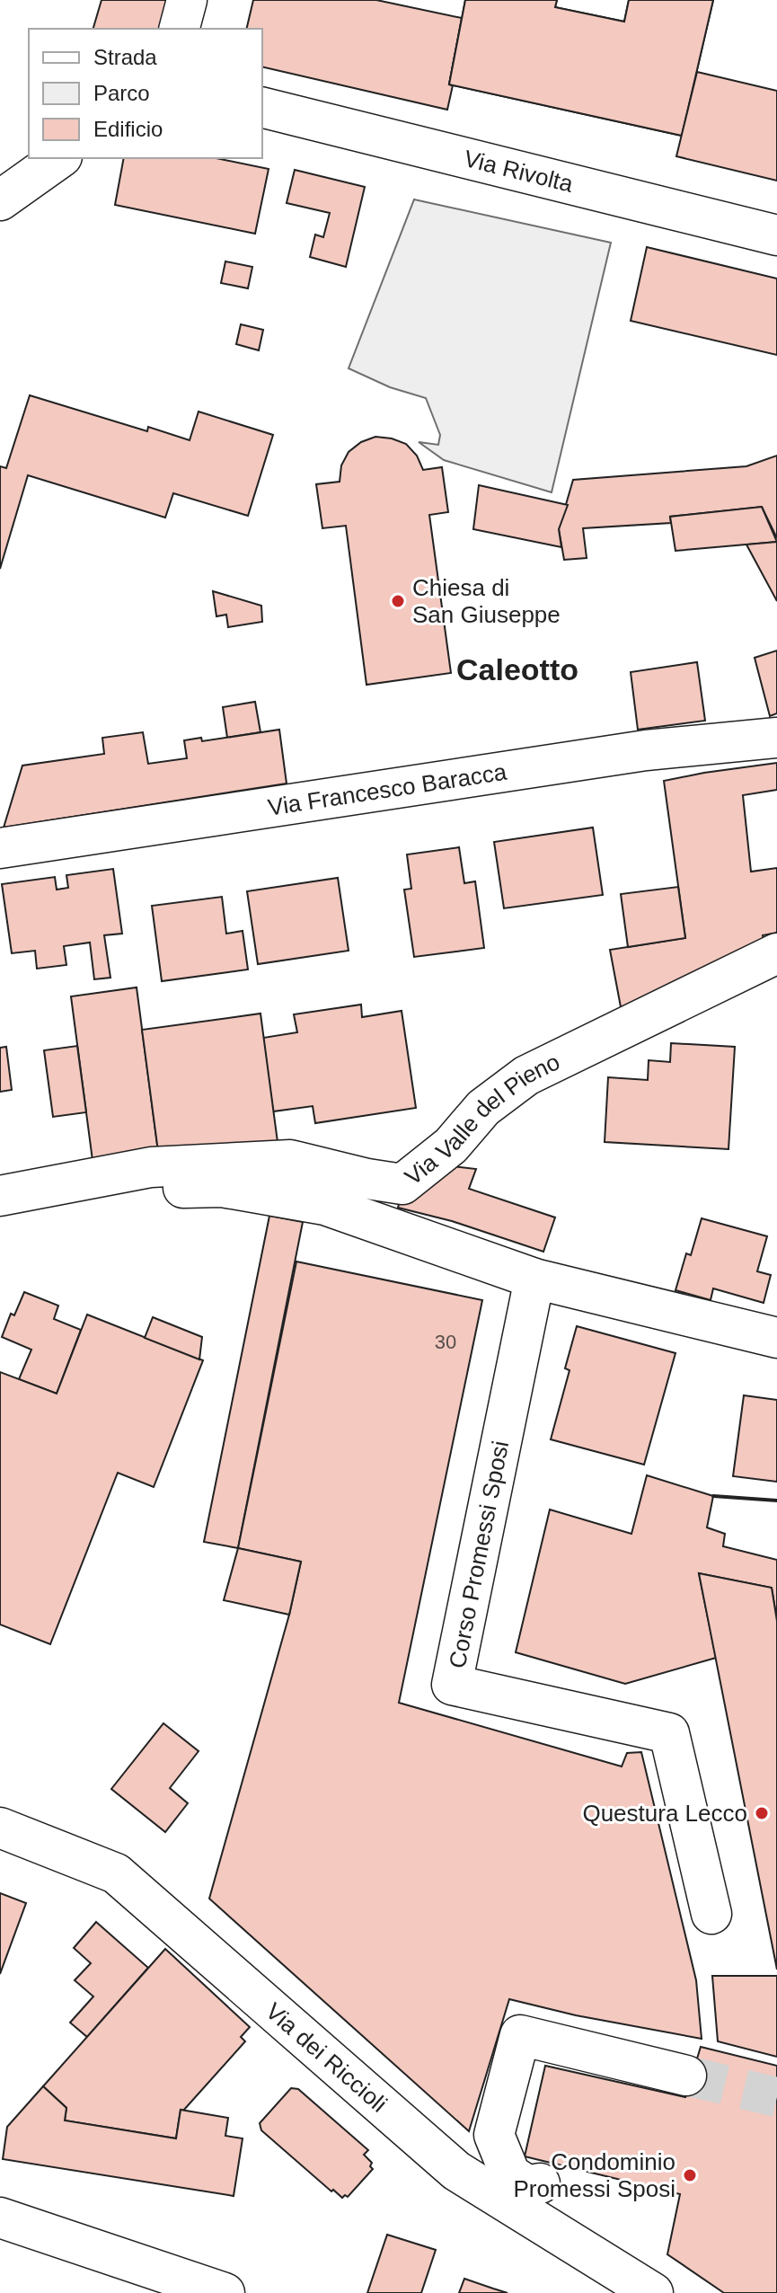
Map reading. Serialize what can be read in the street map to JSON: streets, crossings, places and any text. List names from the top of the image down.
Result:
{
  "streets": {
    "street": [
      "Via Rivolta",
      "Via Francesco Baracca",
      "Via Valle del Pieno",
      "Corso Promessi Sposi",
      "Via dei Riccioli"
    ]
  },
  "districts": ["Caleotto"],
  "places": ["Chiesa di San Giuseppe", "Questura Lecco", "Condominio Promessi Sposi"],
  "house_numbers": ["30"],
  "legend": ["Strada", "Parco", "Edificio"]
}
